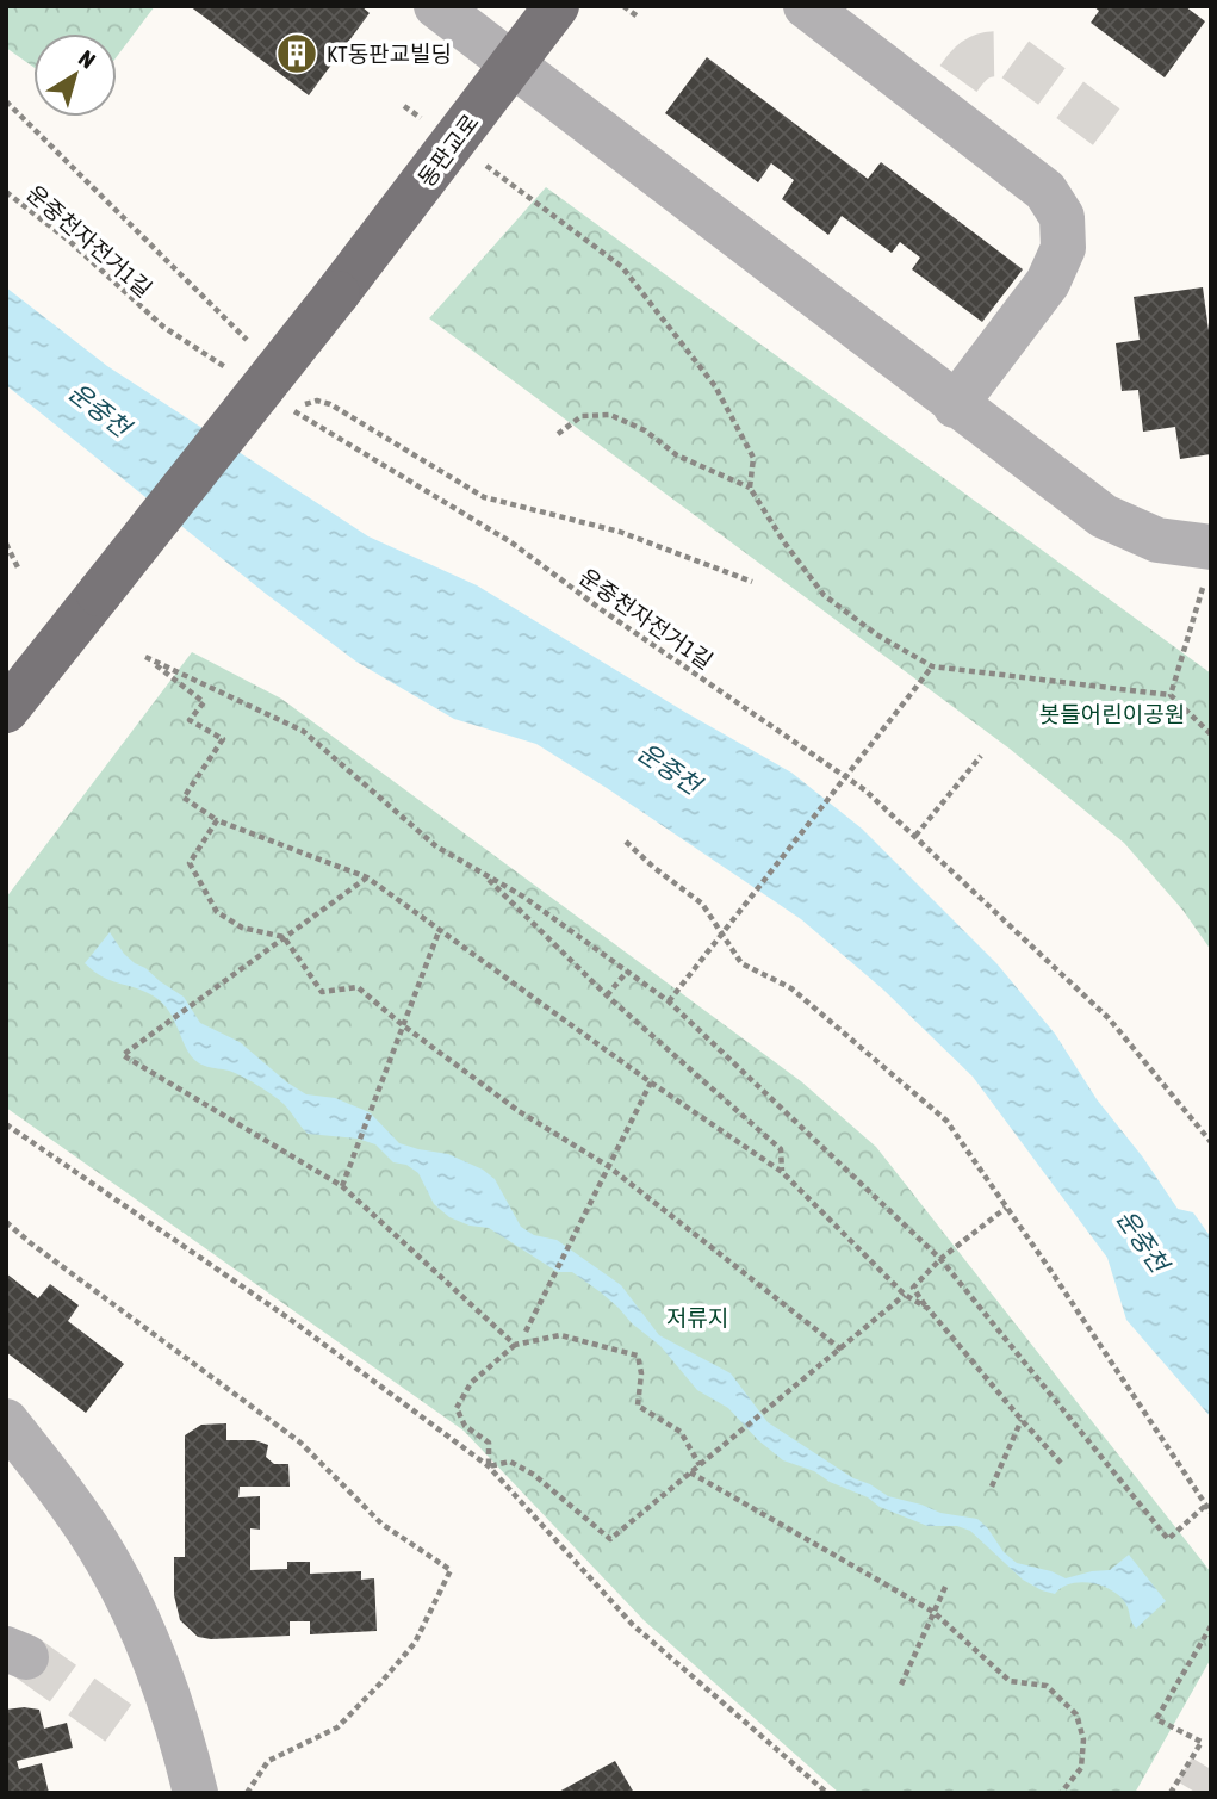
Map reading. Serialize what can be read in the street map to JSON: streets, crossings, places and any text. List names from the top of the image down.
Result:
{
  "streets": {
    "main road": ["동판교로"],
    "path": ["운중천자전거1길"]
  },
  "water": ["운중천"],
  "parks": ["봇들어린이공원", "저류지"],
  "places": {
    "building": ["KT동판교빌딩"]
  },
  "north": "top right"
}
